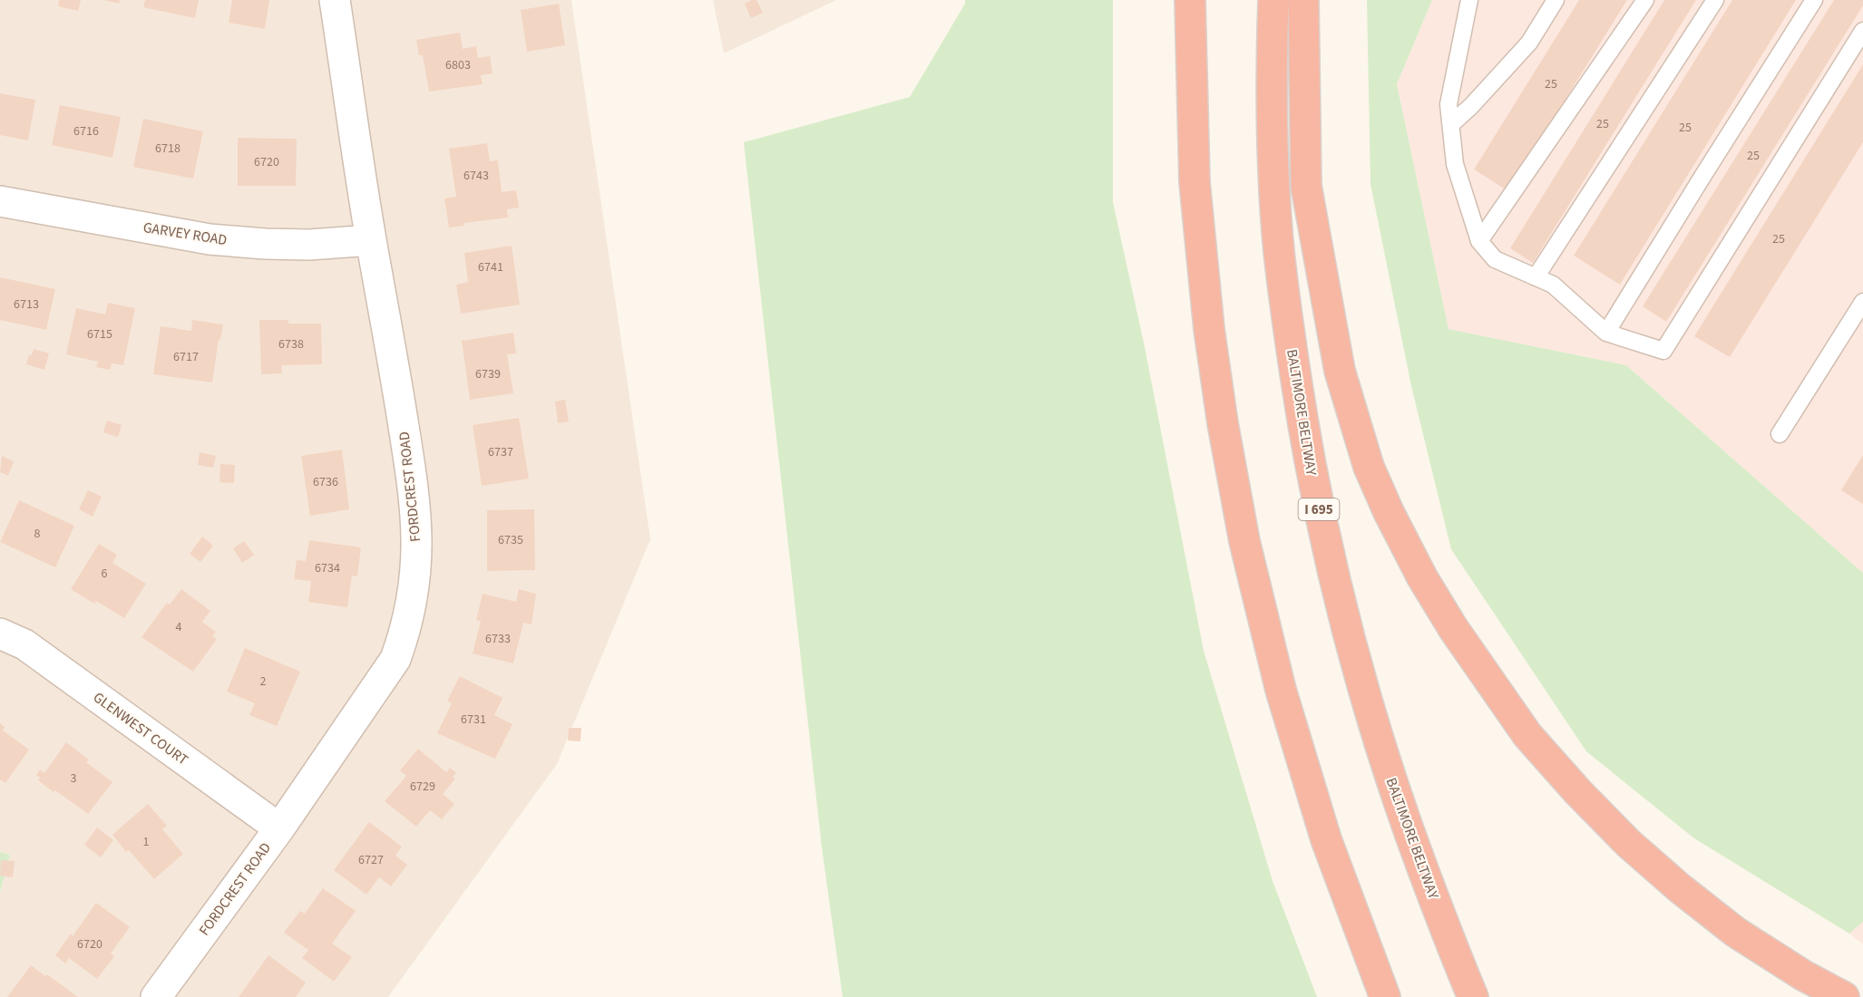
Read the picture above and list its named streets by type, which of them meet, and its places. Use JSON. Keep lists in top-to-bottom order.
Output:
{
  "streets": {
    "highway": ["BALTIMORE BELTWAY", "I 695"],
    "street": ["GARVEY ROAD", "FORDCREST ROAD", "GLENWEST COURT"]
  },
  "crossings": [
    ["GARVEY ROAD", "FORDCREST ROAD"],
    ["FORDCREST ROAD", "GLENWEST COURT"]
  ],
  "house_numbers": [
    "6803",
    "25",
    "25",
    "25",
    "6716",
    "6718",
    "25",
    "6720",
    "6743",
    "25",
    "6741",
    "6713",
    "6715",
    "6738",
    "6717",
    "6739",
    "6737",
    "6736",
    "8",
    "6735",
    "6734",
    "6",
    "4",
    "6733",
    "2",
    "6731",
    "3",
    "6729",
    "1",
    "6727",
    "6720"
  ]
}
